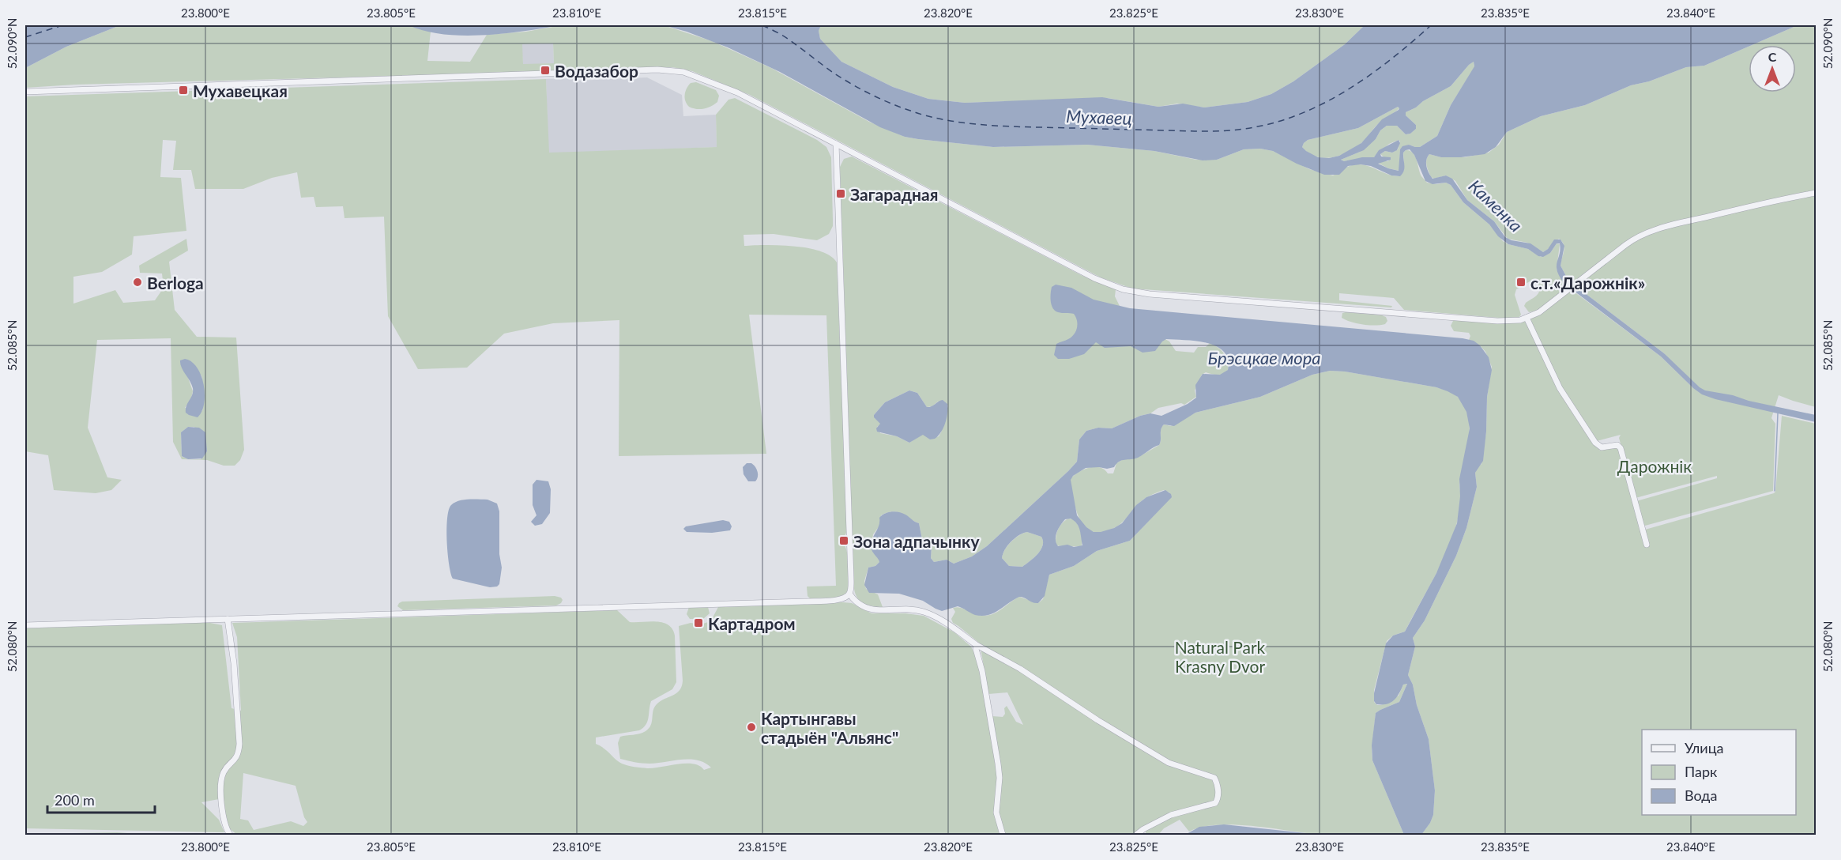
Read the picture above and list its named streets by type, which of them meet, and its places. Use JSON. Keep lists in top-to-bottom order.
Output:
{
  "water": ["Мухавец", "Каменка", "Брэсцкае мора"],
  "parks": ["Дарожнік", "Natural Park Krasny Dvor"],
  "places": {
    "transit": [
      "Водазабор",
      "Мухавецкая",
      "Загарадная",
      "с.т.«Дарожнік»",
      "Зона адпачынку",
      "Картадром"
    ],
    "other": ["Berloga", "Картынгавы стадыён \"Альянс\""]
  },
  "legend": ["Улица", "Парк", "Вода"],
  "scale_bar": "200 m",
  "north": "top",
  "coordinates": [
    "23.800°E",
    "23.805°E",
    "23.810°E",
    "23.815°E",
    "23.820°E",
    "23.825°E",
    "23.830°E",
    "23.835°E",
    "23.840°E",
    "52.090°N",
    "52.085°N",
    "52.080°N"
  ]
}
